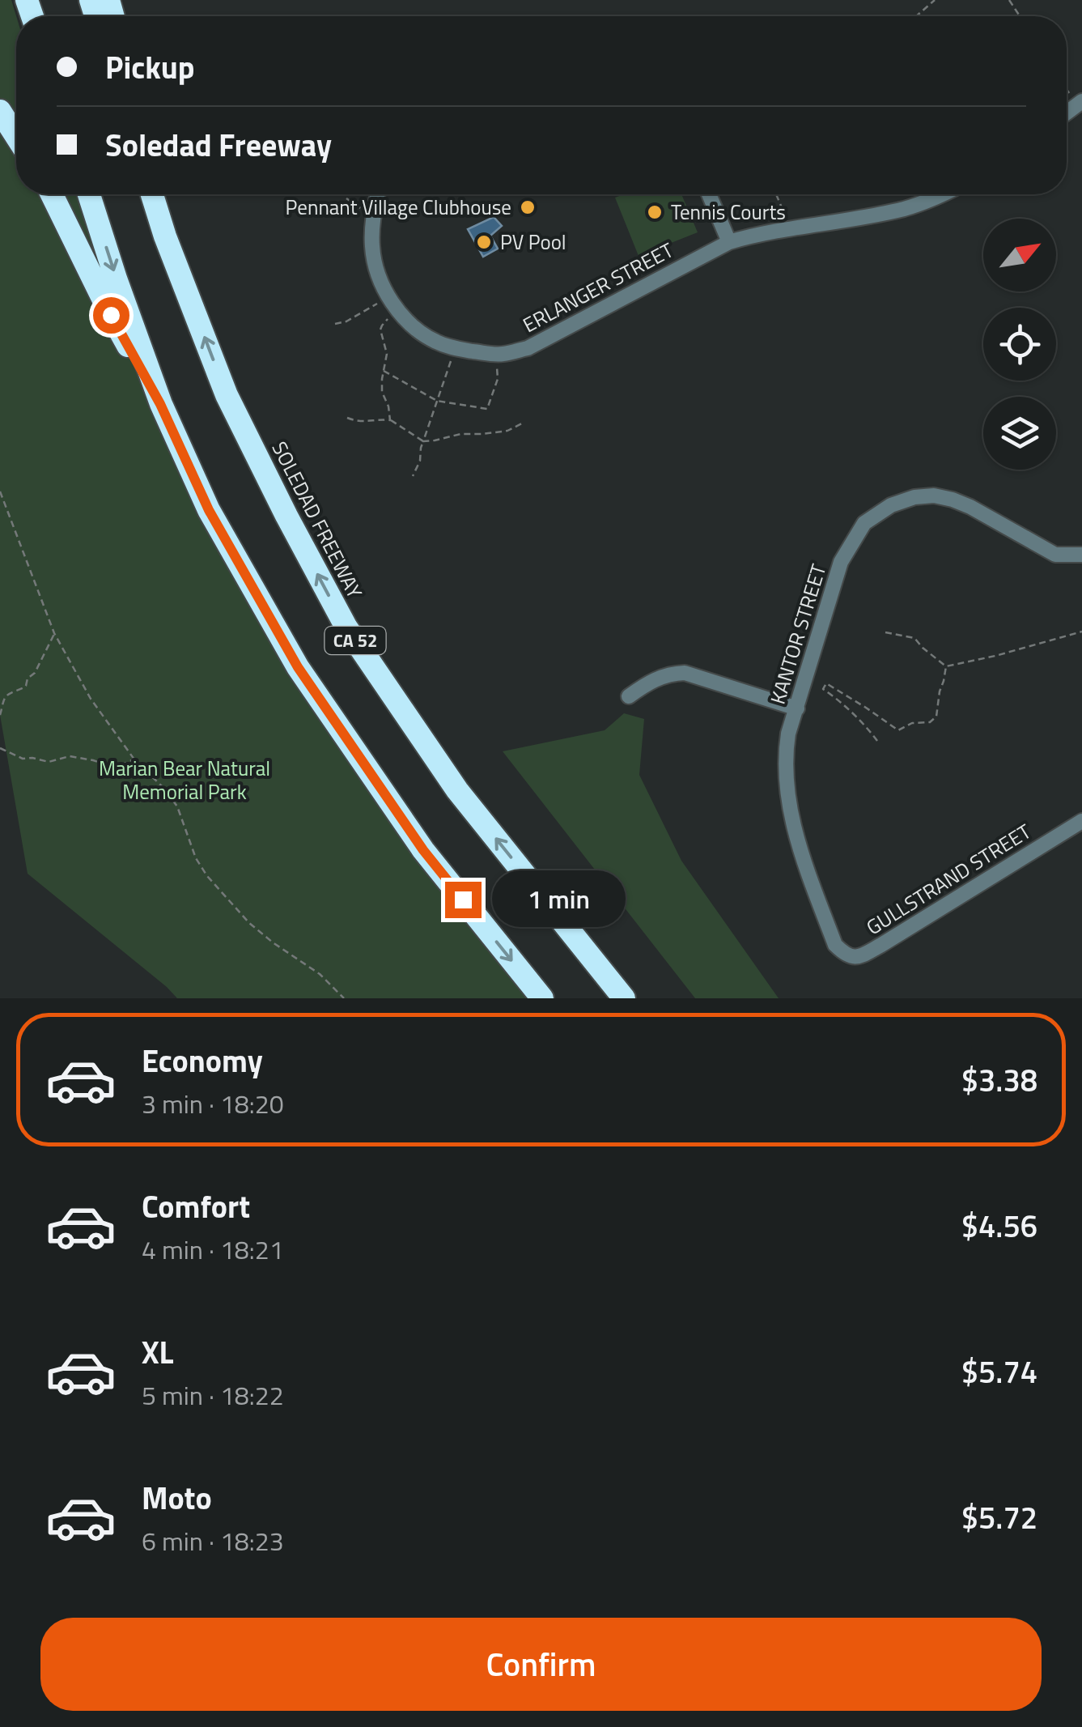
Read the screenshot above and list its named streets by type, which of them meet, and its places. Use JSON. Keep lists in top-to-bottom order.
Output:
{
  "streets": {
    "highway": ["SOLEDAD FREEWAY", "CA 52"],
    "street": ["ERLANGER STREET", "KANTOR STREET", "GULLSTRAND STREET"]
  },
  "crossings": [
    ["KANTOR STREET", "GULLSTRAND STREET"]
  ],
  "parks": ["Marian Bear Natural Memorial Park"],
  "places": ["Pennant Village Clubhouse", "Tennis Courts", "PV Pool"],
  "north": "top right",
  "page": {
    "banner": ["Pickup", "Soledad Freeway"],
    "bubble": "1 min",
    "list": [
      {
        "name": "Economy",
        "note": "3 min · 18:20",
        "value": "$3.38"
      },
      {
        "name": "Comfort",
        "note": "4 min · 18:21",
        "value": "$4.56"
      },
      {
        "name": "XL",
        "note": "5 min · 18:22",
        "value": "$5.74"
      },
      {
        "name": "Moto",
        "note": "6 min · 18:23",
        "value": "$5.72"
      }
    ],
    "buttons": "Confirm"
  }
}
